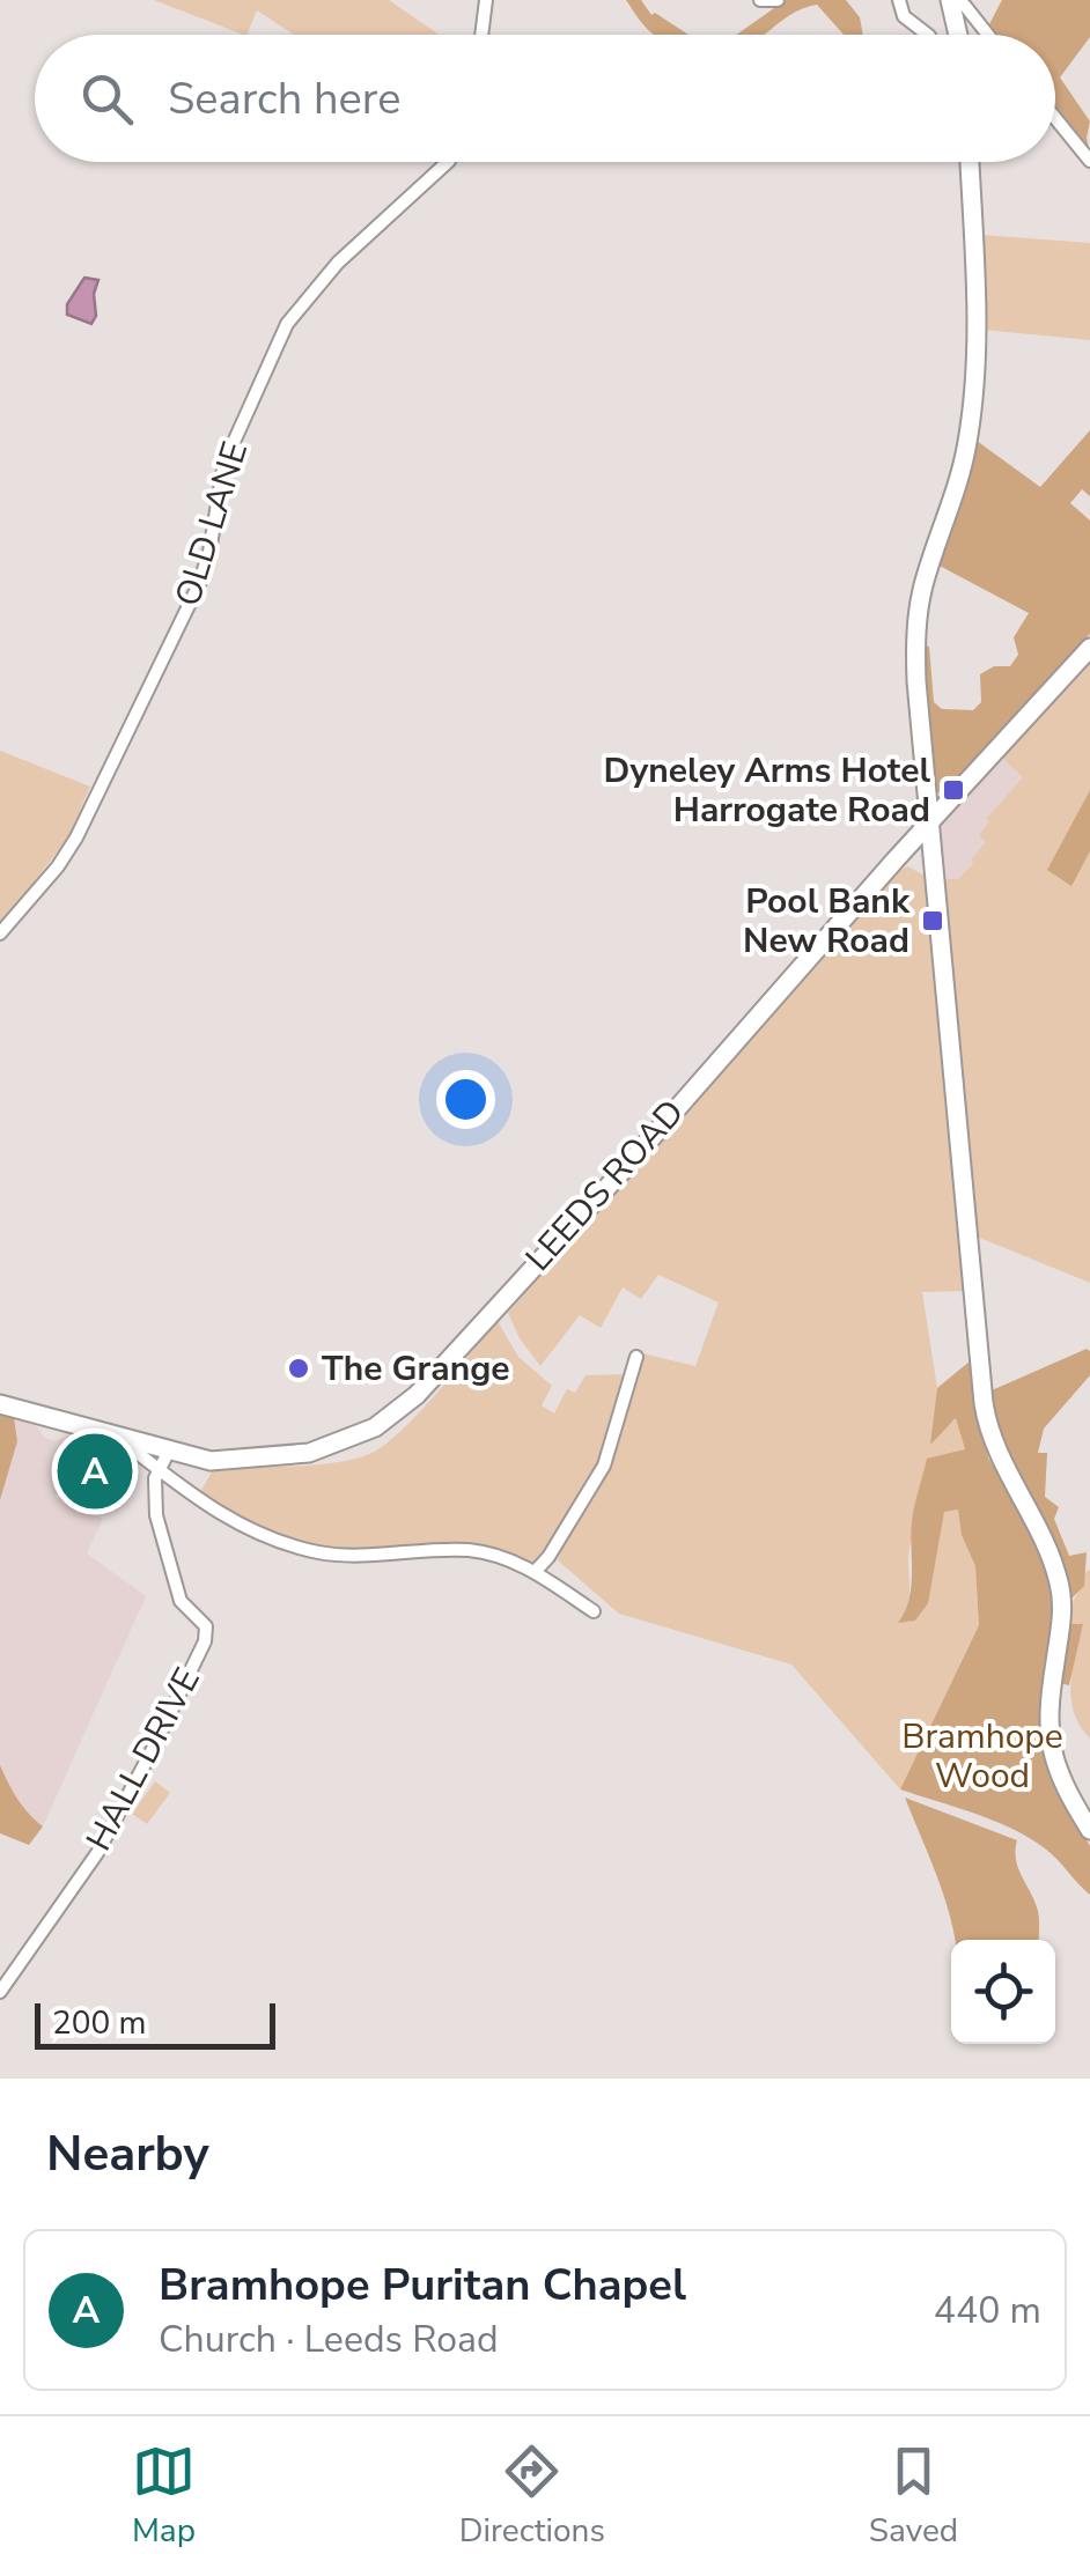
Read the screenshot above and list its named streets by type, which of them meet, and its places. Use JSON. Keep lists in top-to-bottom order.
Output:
{
  "streets": {
    "highway": ["LEEDS ROAD"],
    "street": ["OLD LANE", "HALL DRIVE"]
  },
  "parks": ["Bramhope Wood"],
  "places": {
    "transit": ["Dyneley Arms Hotel Harrogate Road", "Pool Bank New Road"],
    "other": ["The Grange"]
  },
  "scale_bar": "200 m",
  "page": {
    "search": "Search here",
    "pins": "A",
    "scale": "200 m",
    "heading": "Nearby",
    "list": [
      {
        "mark": "A",
        "name": "Bramhope Puritan Chapel",
        "note": "Church · Leeds Road",
        "value": "440 m"
      }
    ],
    "nav": ["Map", "Directions", "Saved"]
  }
}
